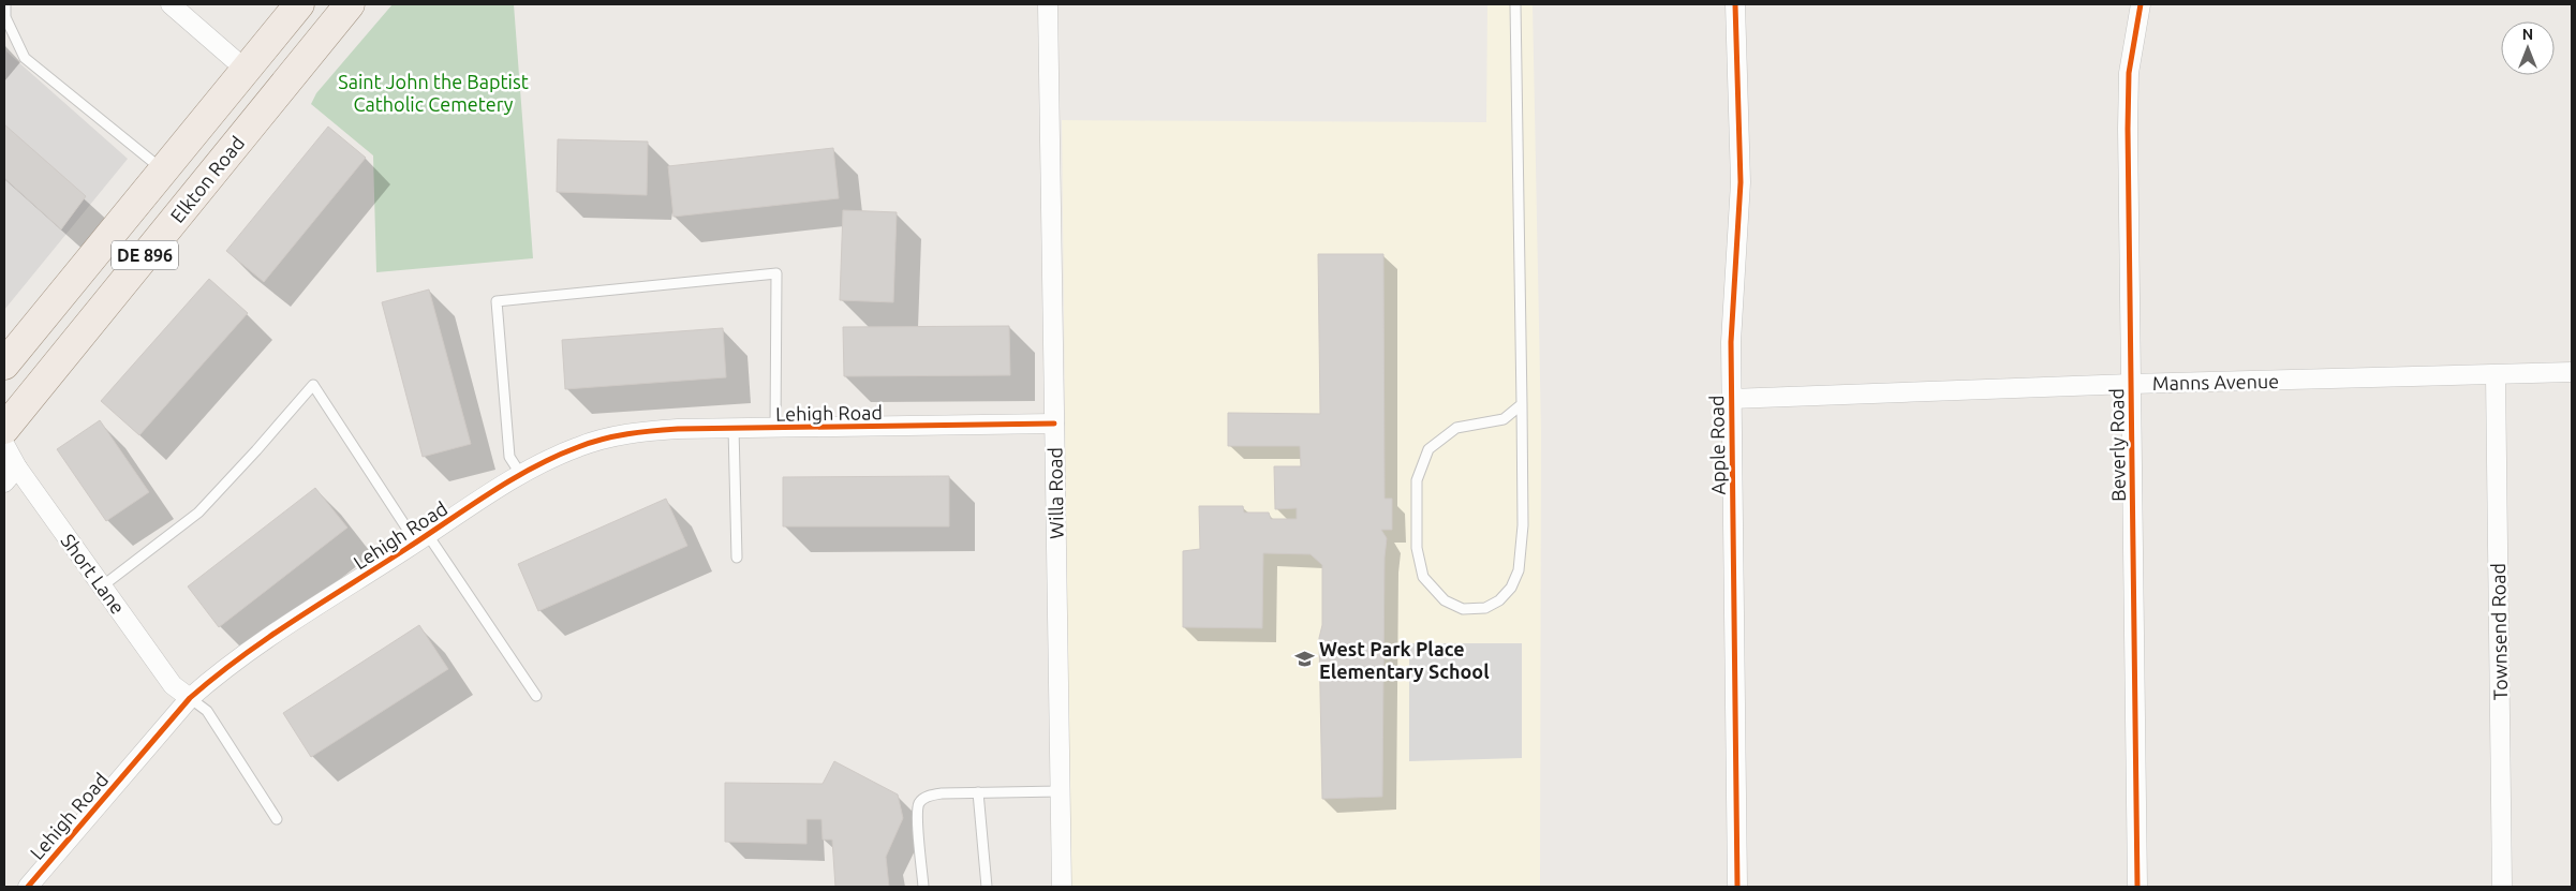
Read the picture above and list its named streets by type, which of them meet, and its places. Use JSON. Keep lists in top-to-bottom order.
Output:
{
  "streets": {
    "main road": ["Elkton Road", "DE 896"],
    "street": [
      "Manns Avenue",
      "Lehigh Road",
      "Apple Road",
      "Beverly Road",
      "Willa Road",
      "Short Lane",
      "Townsend Road"
    ]
  },
  "crossings": [
    ["Manns Avenue", "Apple Road"],
    ["Manns Avenue", "Beverly Road"],
    ["Manns Avenue", "Townsend Road"],
    ["Lehigh Road", "Willa Road"],
    ["Lehigh Road", "Short Lane"]
  ],
  "parks": ["Saint John the Baptist Catholic Cemetery"],
  "places": {
    "school or university": ["West Park Place Elementary School"]
  },
  "north": "top"
}
